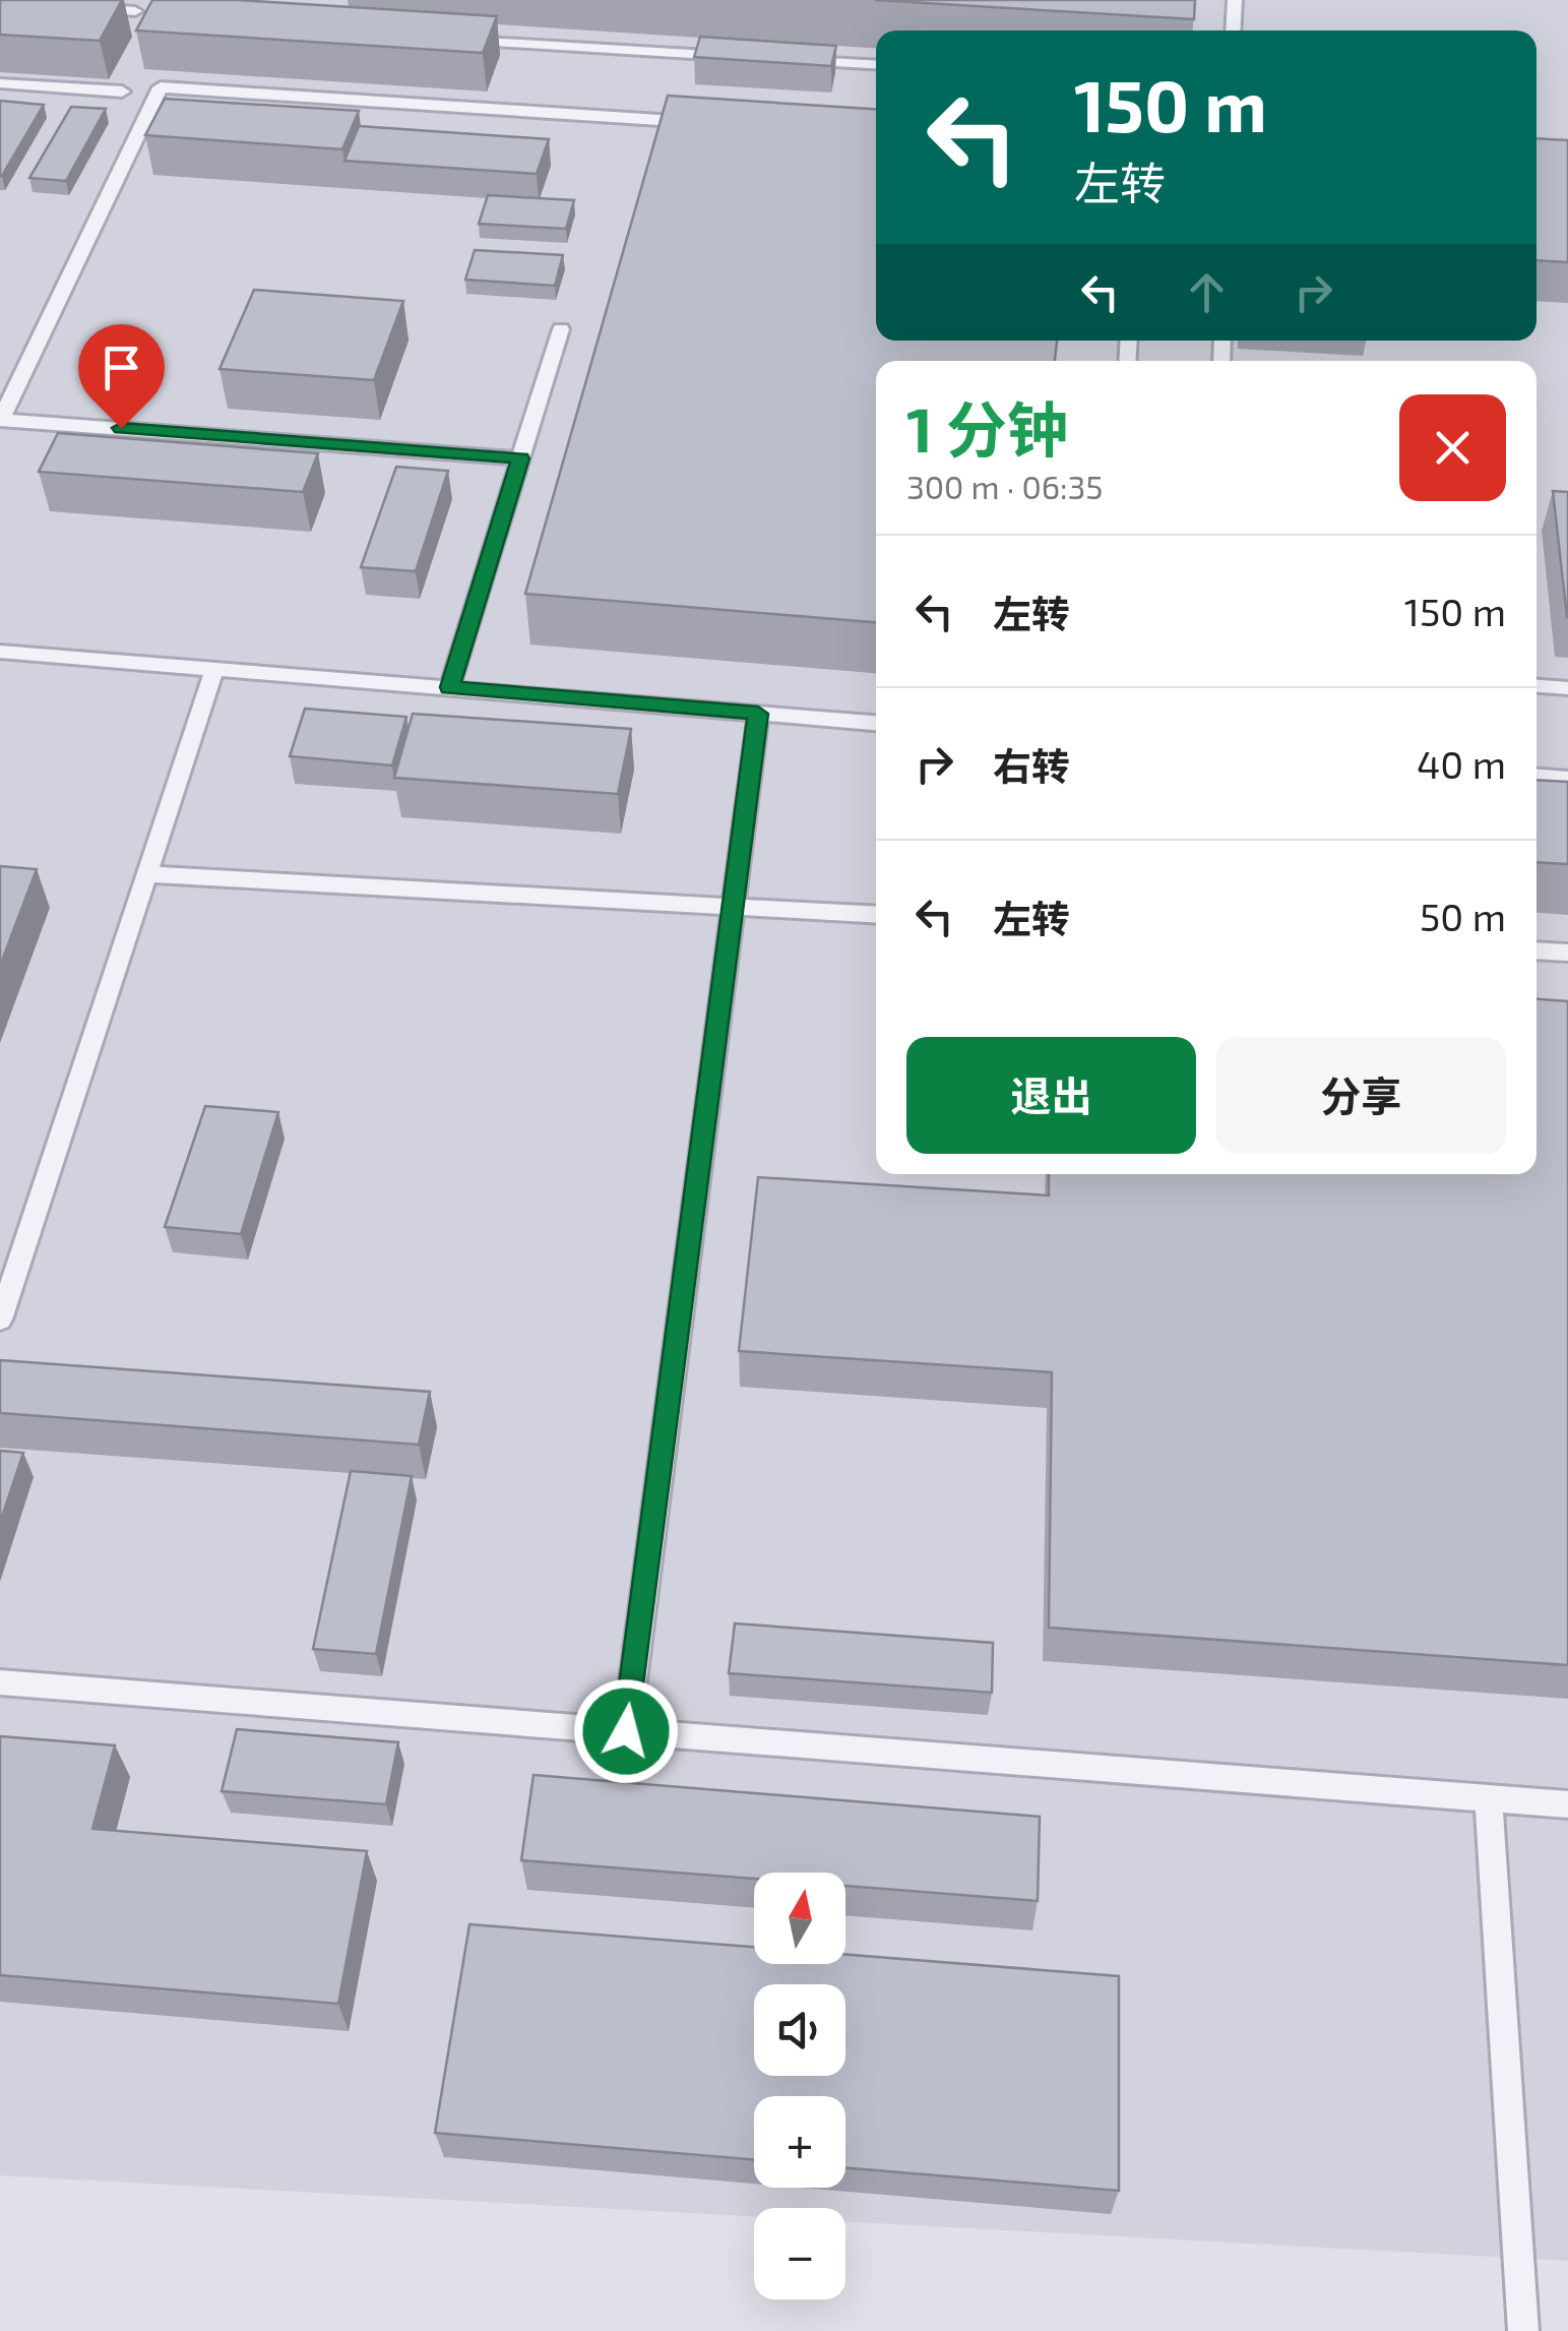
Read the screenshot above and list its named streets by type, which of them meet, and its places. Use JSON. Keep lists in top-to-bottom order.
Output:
{
  "north": "top",
  "page": {
    "turn": ["150 m", "左转"],
    "heading": ["1 分钟", "300 m · 06:35"],
    "list": [
      {
        "name": "左转",
        "value": "150 m"
      },
      {
        "name": "右转",
        "value": "40 m"
      },
      {
        "name": "左转",
        "value": "50 m"
      }
    ],
    "buttons": ["退出", "分享"],
    "map_buttons": ["+", "−"]
  }
}
